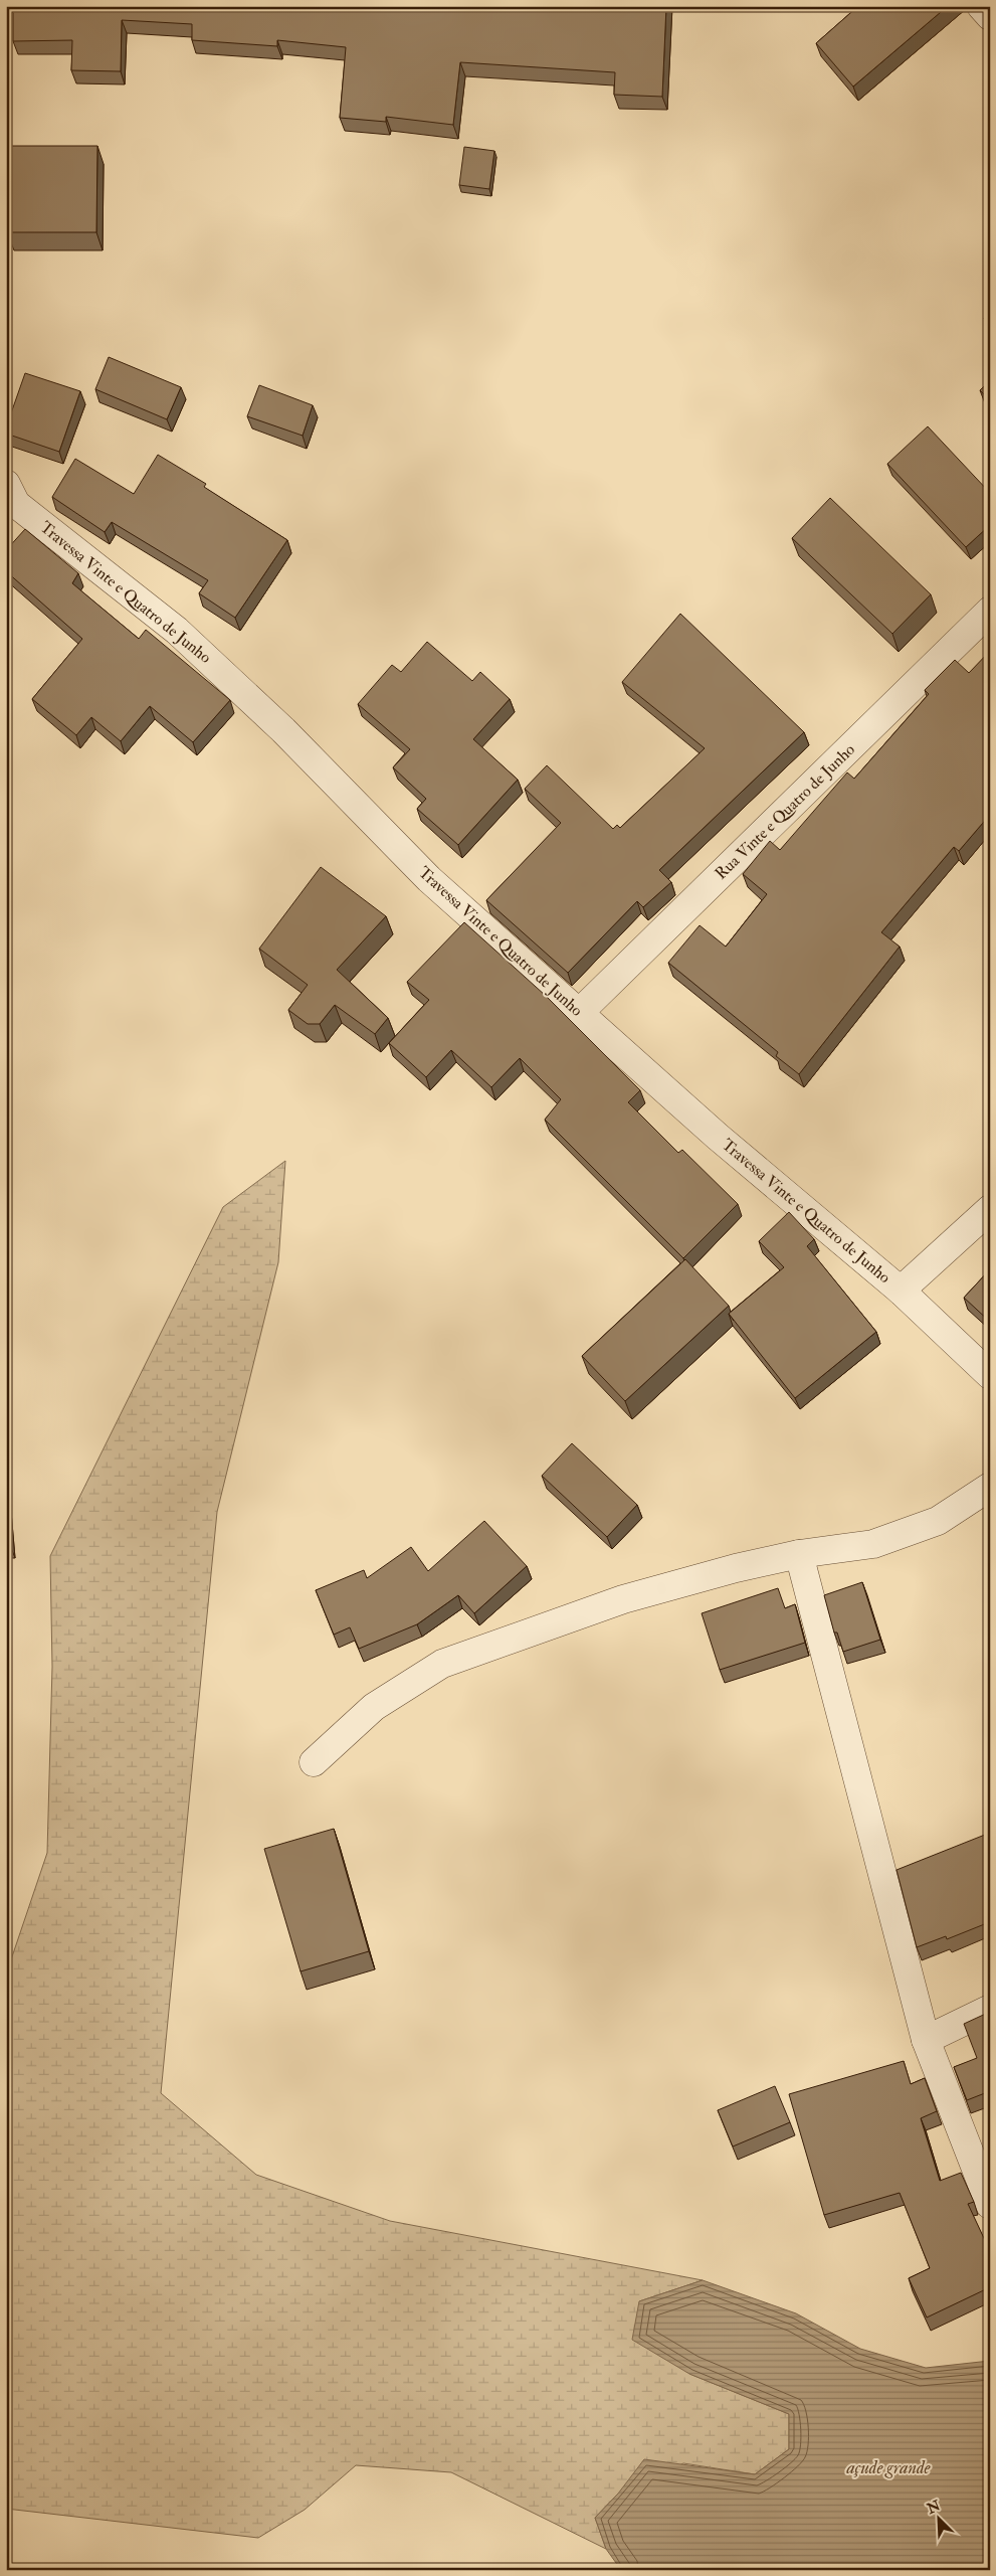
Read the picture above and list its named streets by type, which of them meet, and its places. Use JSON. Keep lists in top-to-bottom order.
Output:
{
  "streets": {
    "street": ["Travessa Vinte e Quatro de Junho", "Rua Vinte e Quatro de Junho"]
  },
  "crossings": [
    ["Travessa Vinte e Quatro de Junho", "Rua Vinte e Quatro de Junho"]
  ],
  "water": ["açude grande"],
  "north": "top left"
}
